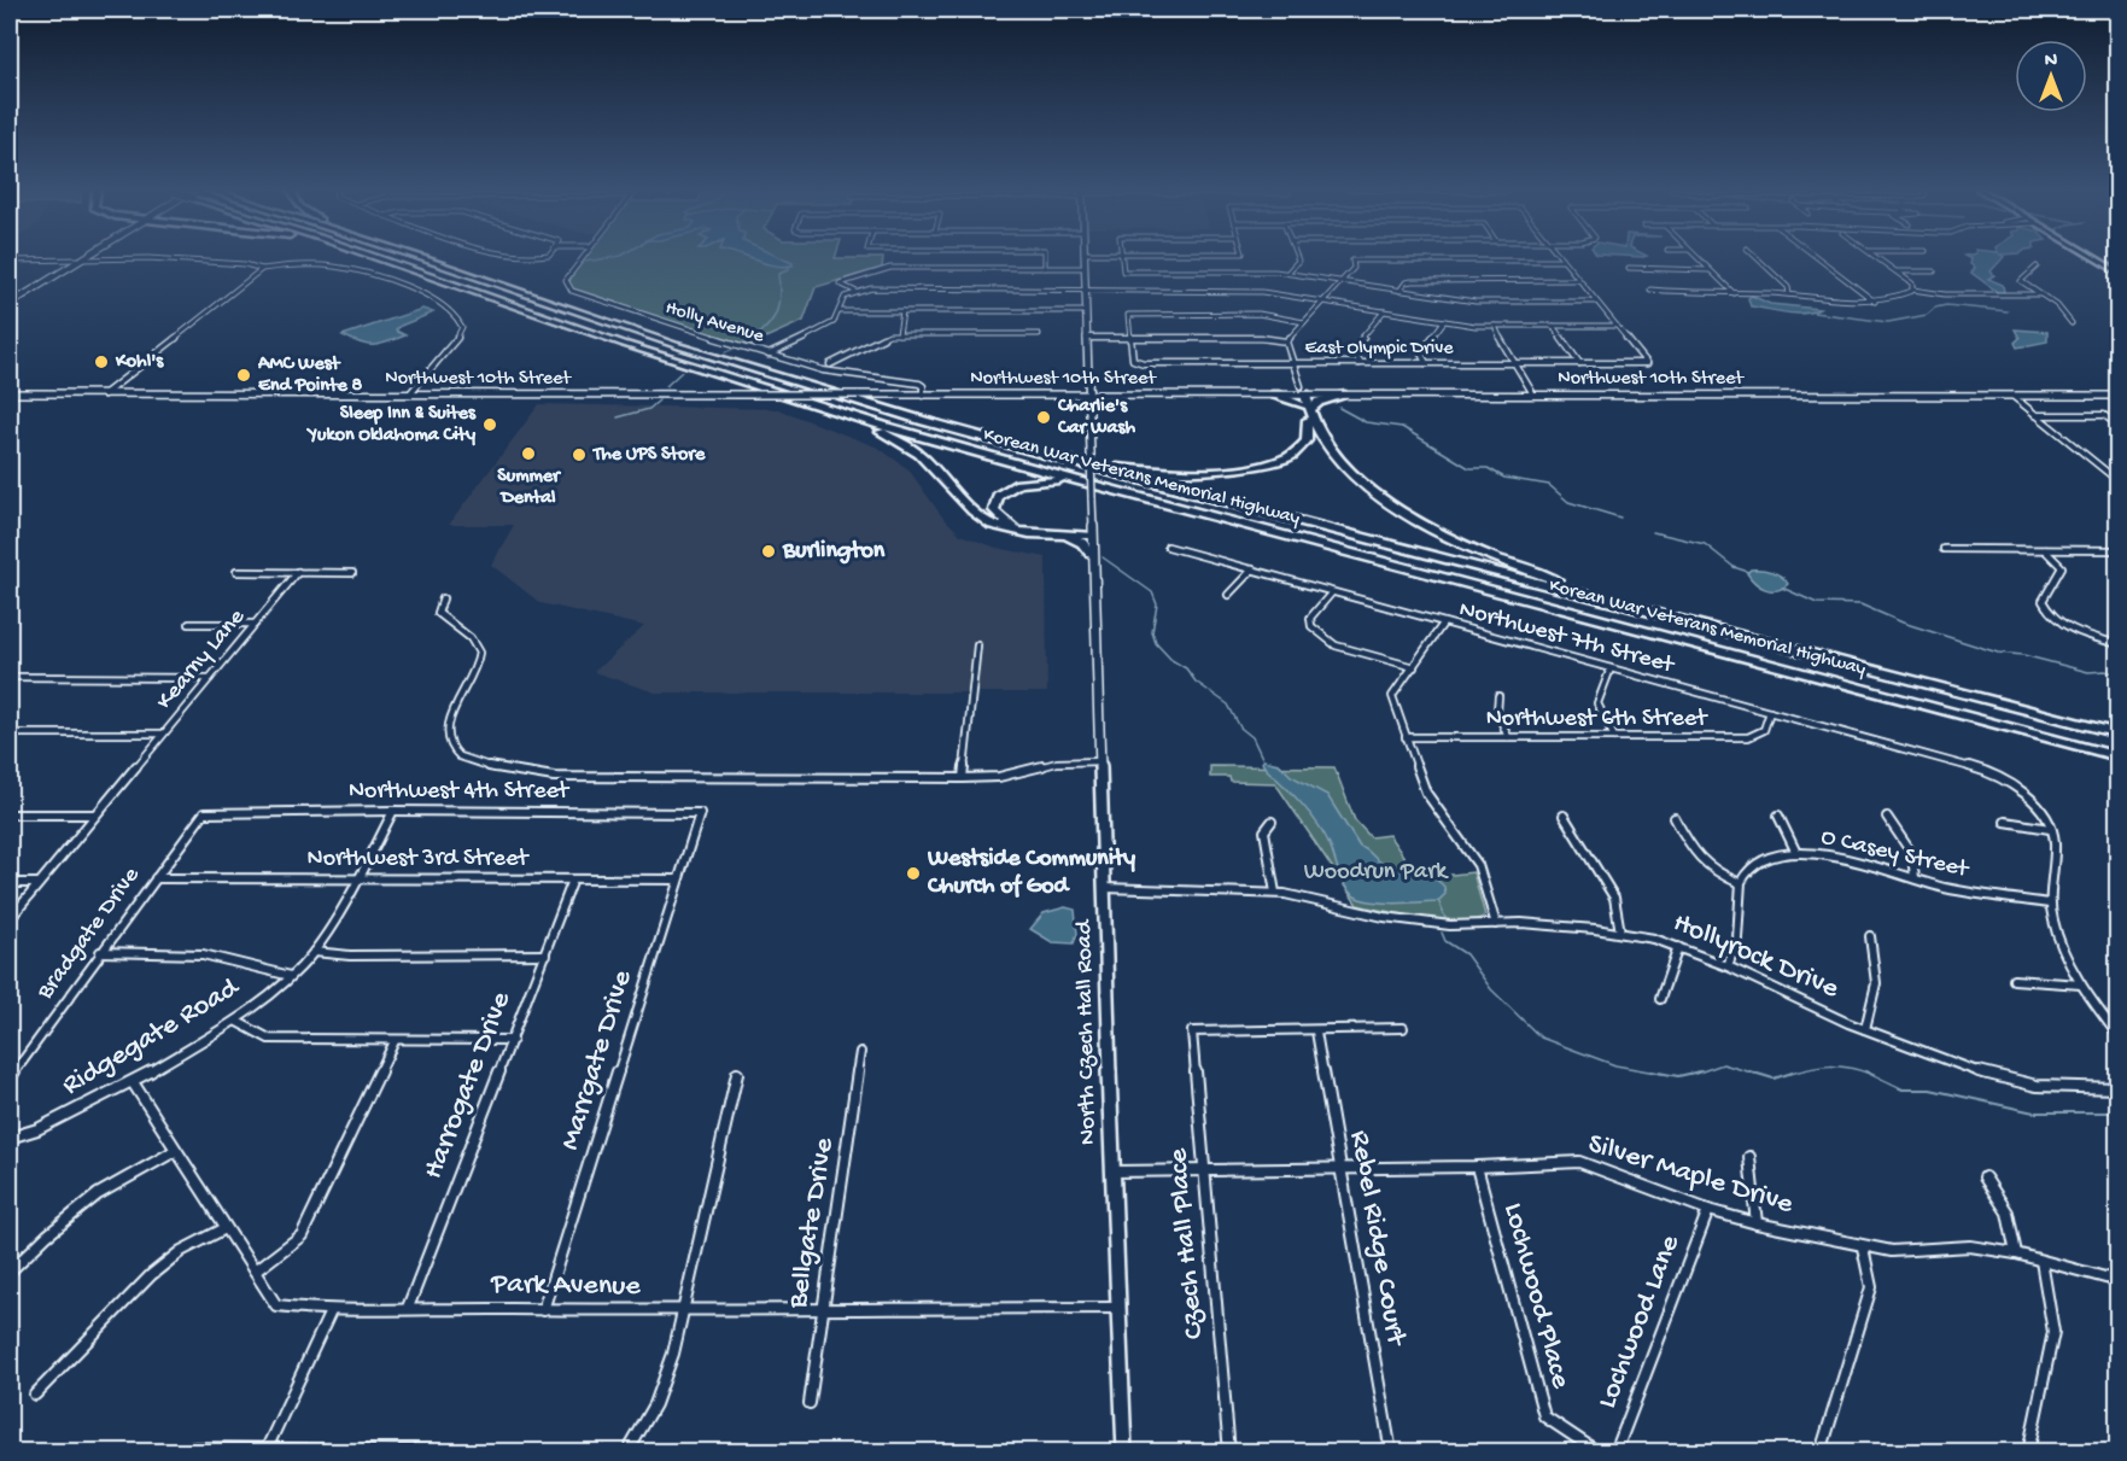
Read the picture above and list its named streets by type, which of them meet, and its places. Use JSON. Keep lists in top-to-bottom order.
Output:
{
  "streets": {
    "highway": ["Korean War Veterans Memorial Highway"],
    "main road": ["Northwest 10th Street", "North Czech Hall Road"],
    "street": [
      "Holly Avenue",
      "East Olympic Drive",
      "Northwest 7th Street",
      "Kearny Lane",
      "Northwest 6th Street",
      "Northwest 4th Street",
      "O Casey Street",
      "Northwest 3rd Street",
      "Bradgate Drive",
      "Hollyrock Drive",
      "Ridgegate Road",
      "Marrgate Drive",
      "Harrogate Drive",
      "Silver Maple Drive",
      "Bellgate Drive",
      "Rebel Ridge Court",
      "Czech Hall Place",
      "Park Avenue",
      "Lochwood Place",
      "Lochwood Lane"
    ]
  },
  "crossings": [
    ["Holly Avenue", "Northwest 10th Street"],
    ["Northwest 10th Street", "North Czech Hall Road"],
    ["Northwest 7th Street", "Northwest 6th Street"],
    ["Northwest 4th Street", "Bradgate Drive"],
    ["Northwest 4th Street", "Ridgegate Road"],
    ["Northwest 4th Street", "Marrgate Drive"],
    ["Northwest 3rd Street", "Bradgate Drive"],
    ["Northwest 3rd Street", "Ridgegate Road"],
    ["Northwest 3rd Street", "Marrgate Drive"],
    ["Northwest 3rd Street", "Harrogate Drive"],
    ["Hollyrock Drive", "North Czech Hall Road"],
    ["North Czech Hall Road", "Silver Maple Drive"],
    ["North Czech Hall Road", "Park Avenue"],
    ["Ridgegate Road", "Park Avenue"],
    ["Marrgate Drive", "Park Avenue"],
    ["Harrogate Drive", "Park Avenue"],
    ["Silver Maple Drive", "Rebel Ridge Court"],
    ["Silver Maple Drive", "Czech Hall Place"],
    ["Silver Maple Drive", "Lochwood Place"],
    ["Silver Maple Drive", "Lochwood Lane"],
    ["Bellgate Drive", "Park Avenue"]
  ],
  "parks": ["Woodrun Park"],
  "places": [
    "Kohl's",
    "AMC West End Pointe 8",
    "Charlie's Car Wash",
    "Sleep Inn & Suites Yukon Oklahoma City",
    "Summer Dental",
    "The UPS Store",
    "Burlington",
    "Westside Community Church of God"
  ],
  "north": "top"
}
